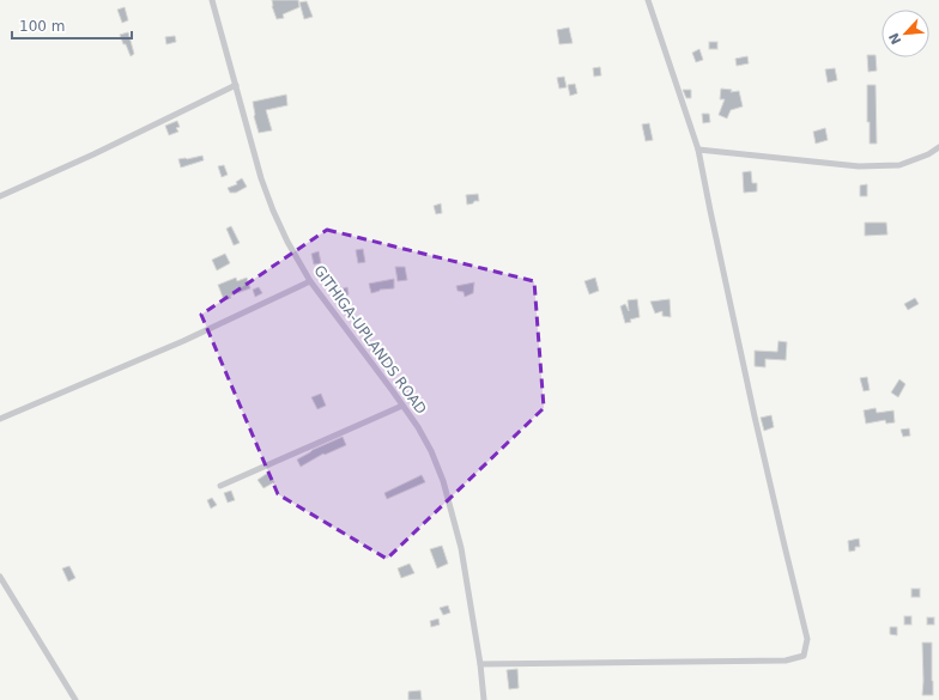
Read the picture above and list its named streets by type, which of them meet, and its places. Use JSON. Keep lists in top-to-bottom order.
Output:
{
  "streets": {
    "street": ["GITHIGA-UPLANDS ROAD"]
  },
  "scale_bar": "100 m",
  "north": "bottom left"
}
